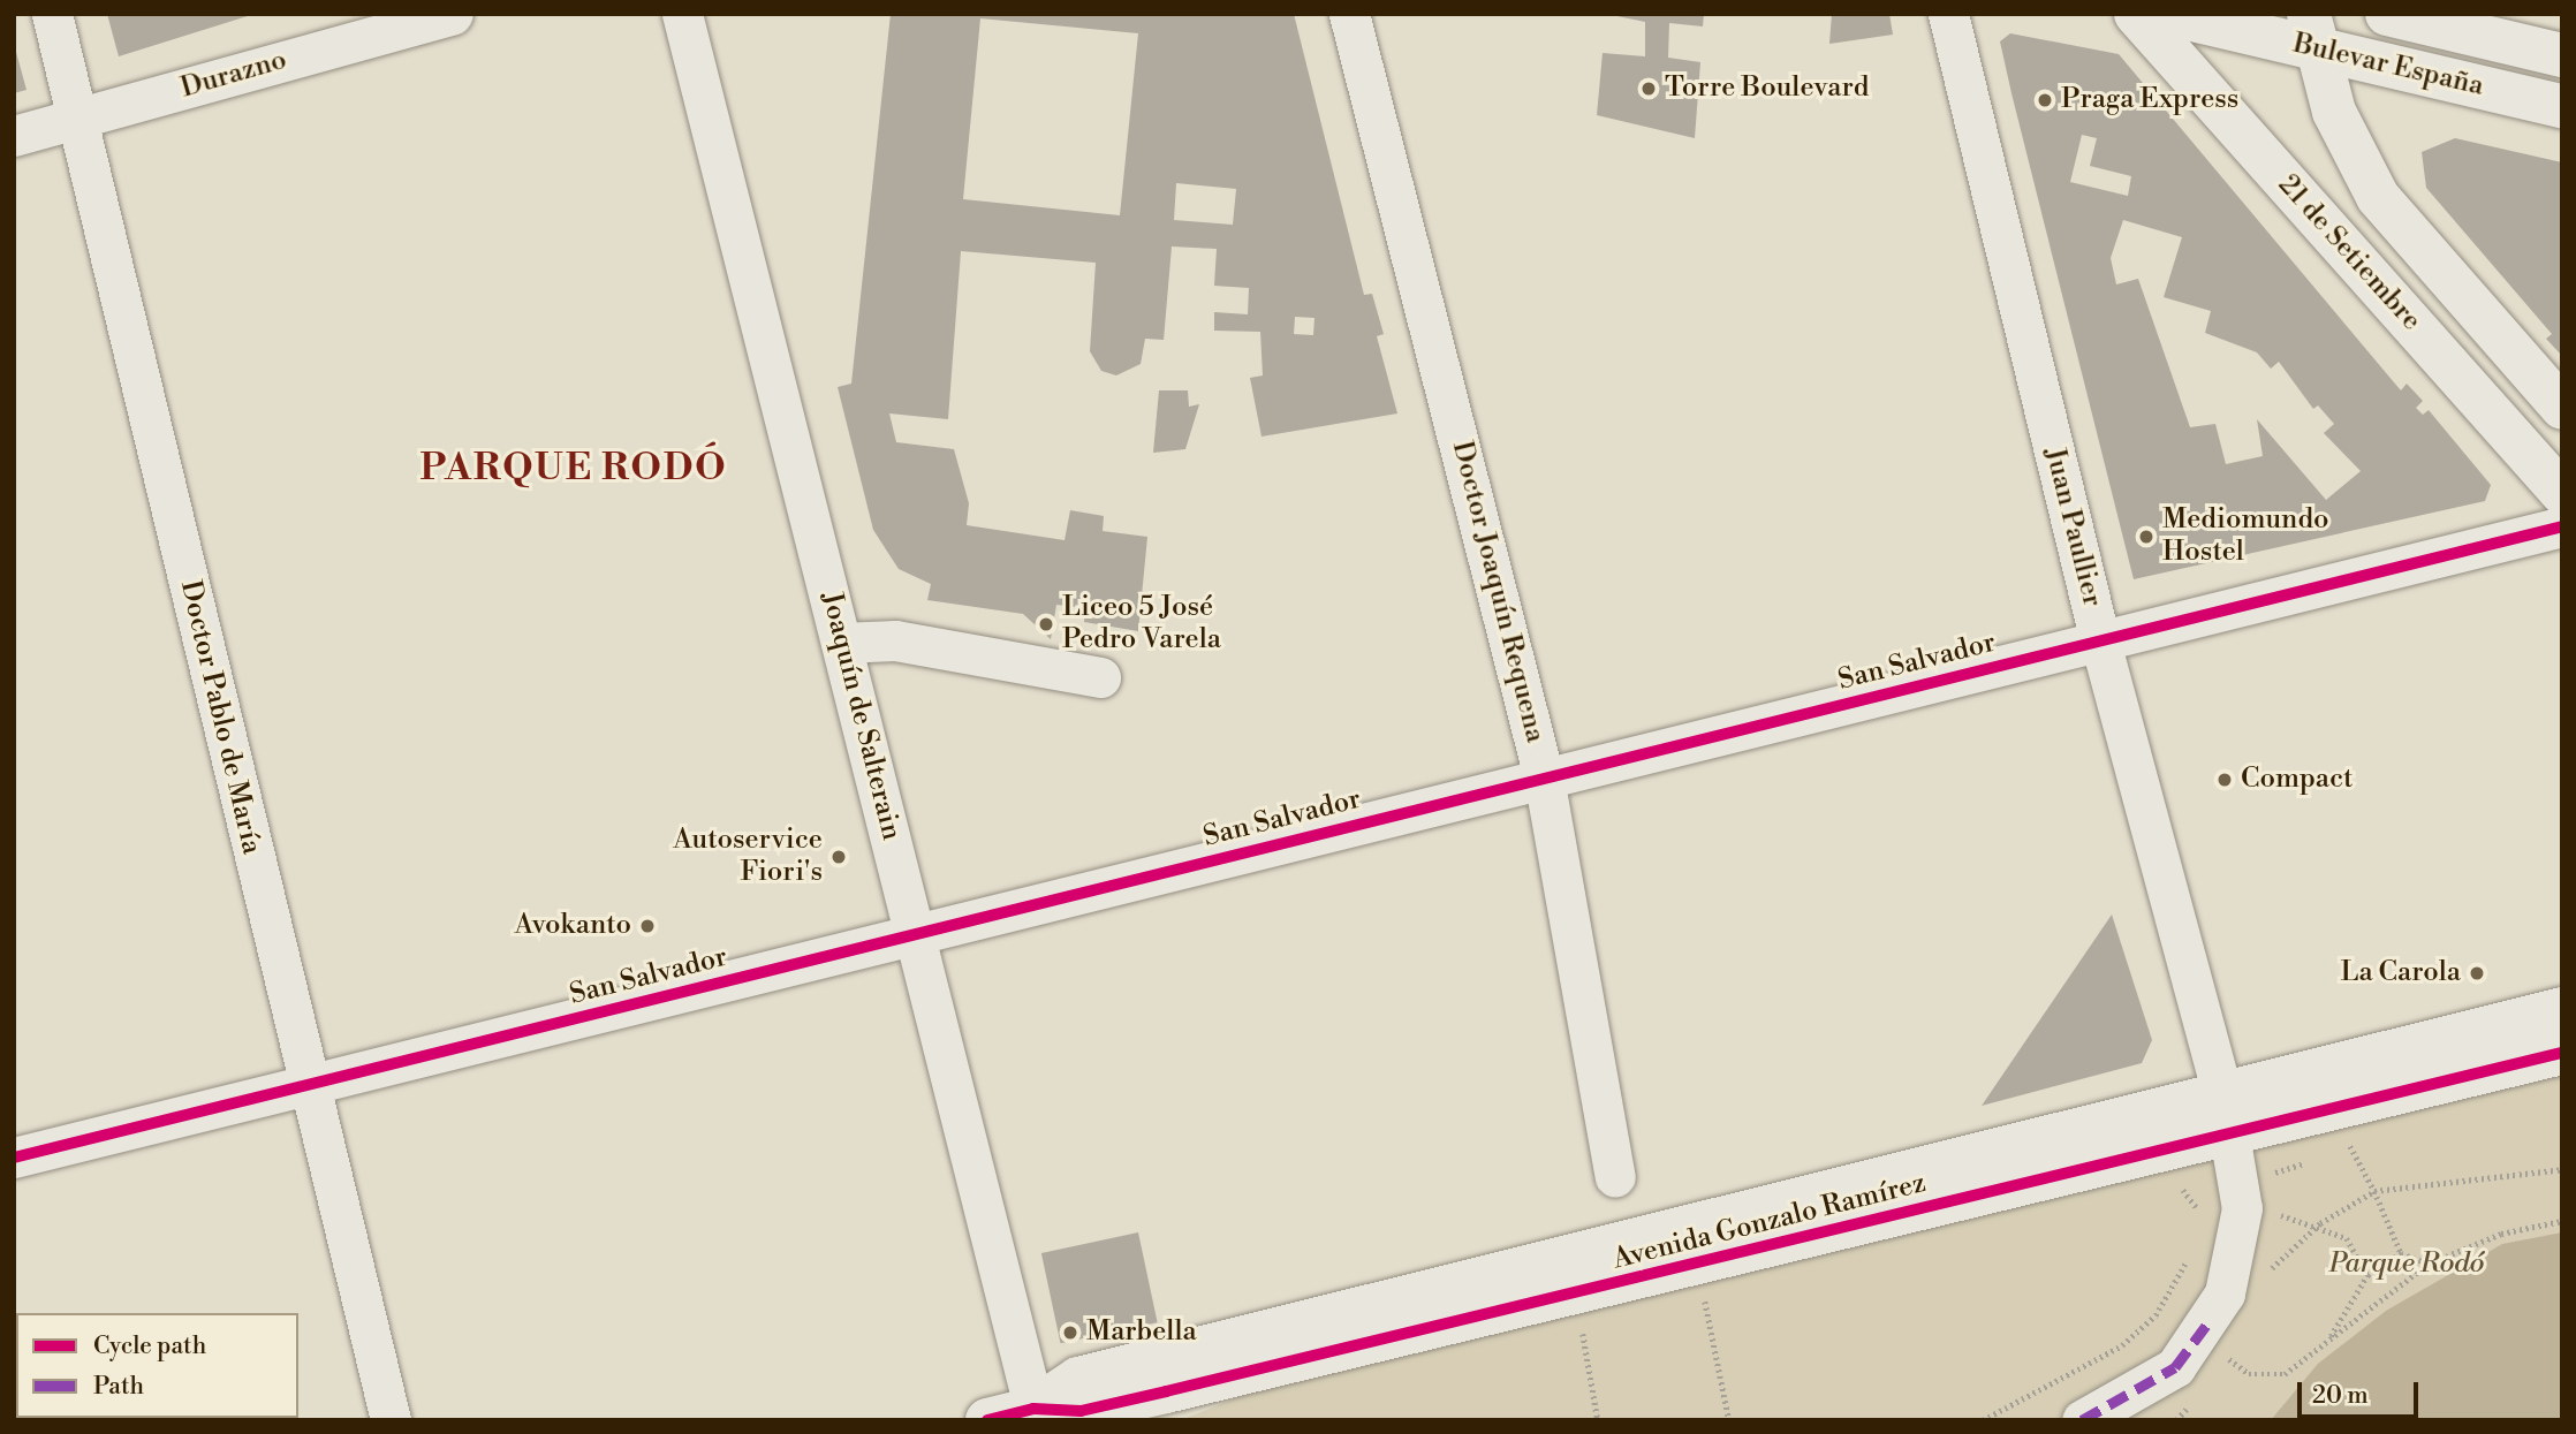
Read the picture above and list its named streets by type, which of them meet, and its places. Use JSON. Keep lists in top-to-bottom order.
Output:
{
  "streets": {
    "street": [
      "Bulevar España",
      "Durazno",
      "21 de Setiembre",
      "Juan Paullier",
      "Doctor Joaquín Requena",
      "San Salvador",
      "Joaquín de Salterain",
      "Doctor Pablo de María",
      "Avenida Gonzalo Ramírez"
    ]
  },
  "crossings": [
    ["Bulevar España", "21 de Setiembre"],
    ["Durazno", "Doctor Pablo de María"],
    ["Juan Paullier", "San Salvador"],
    ["Juan Paullier", "Avenida Gonzalo Ramírez"],
    ["Doctor Joaquín Requena", "San Salvador"],
    ["San Salvador", "Joaquín de Salterain"],
    ["San Salvador", "Doctor Pablo de María"],
    ["Joaquín de Salterain", "Avenida Gonzalo Ramírez"]
  ],
  "districts": ["PARQUE RODÓ"],
  "parks": ["Parque Rodó"],
  "places": [
    "Torre Boulevard",
    "Praga Express",
    "Mediomundo Hostel",
    "Liceo 5 José Pedro Varela",
    "Compact",
    "Autoservice Fiori's",
    "Avokanto",
    "La Carola",
    "Marbella"
  ],
  "legend": ["Cycle path", "Path"],
  "scale_bar": "20 m"
}
